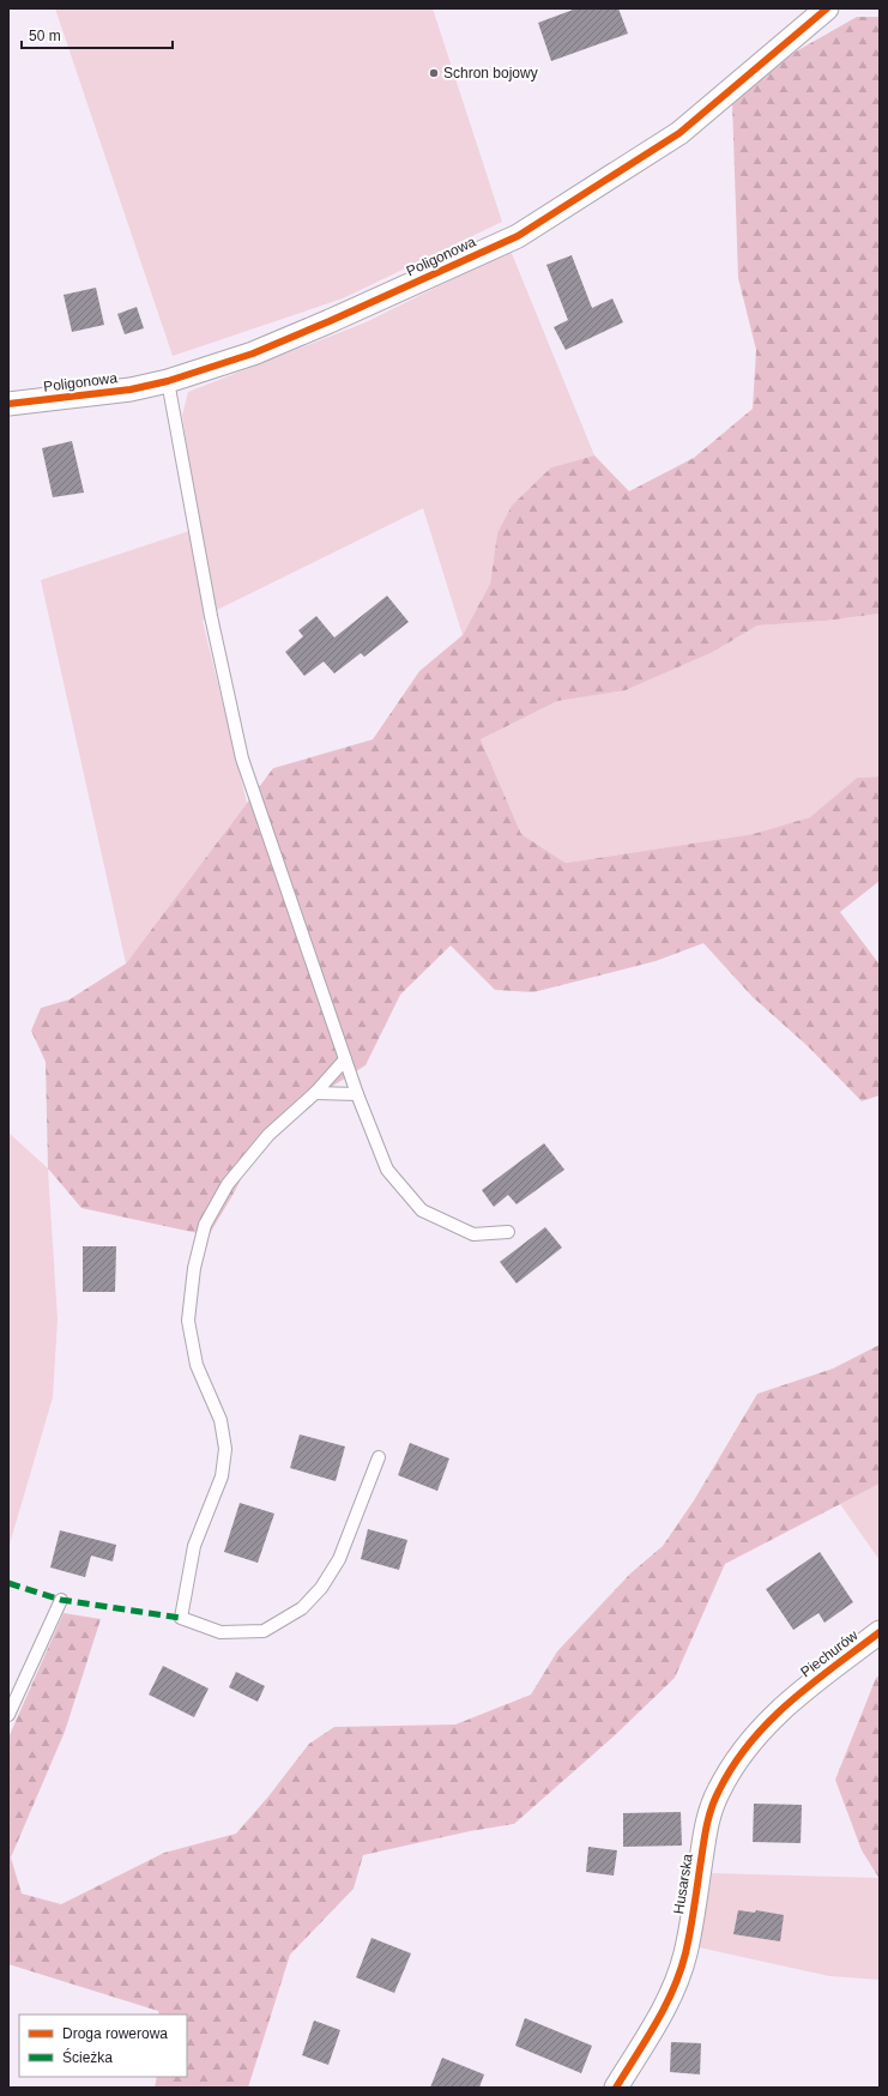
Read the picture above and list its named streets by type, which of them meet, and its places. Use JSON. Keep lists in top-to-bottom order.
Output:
{
  "streets": {
    "street": ["Poligonowa", "Piechurów", "Husarska"]
  },
  "crossings": [
    ["Piechurów", "Husarska"]
  ],
  "places": ["Schron bojowy"],
  "legend": ["Droga rowerowa", "Ścieżka"],
  "scale_bar": "50 m"
}
